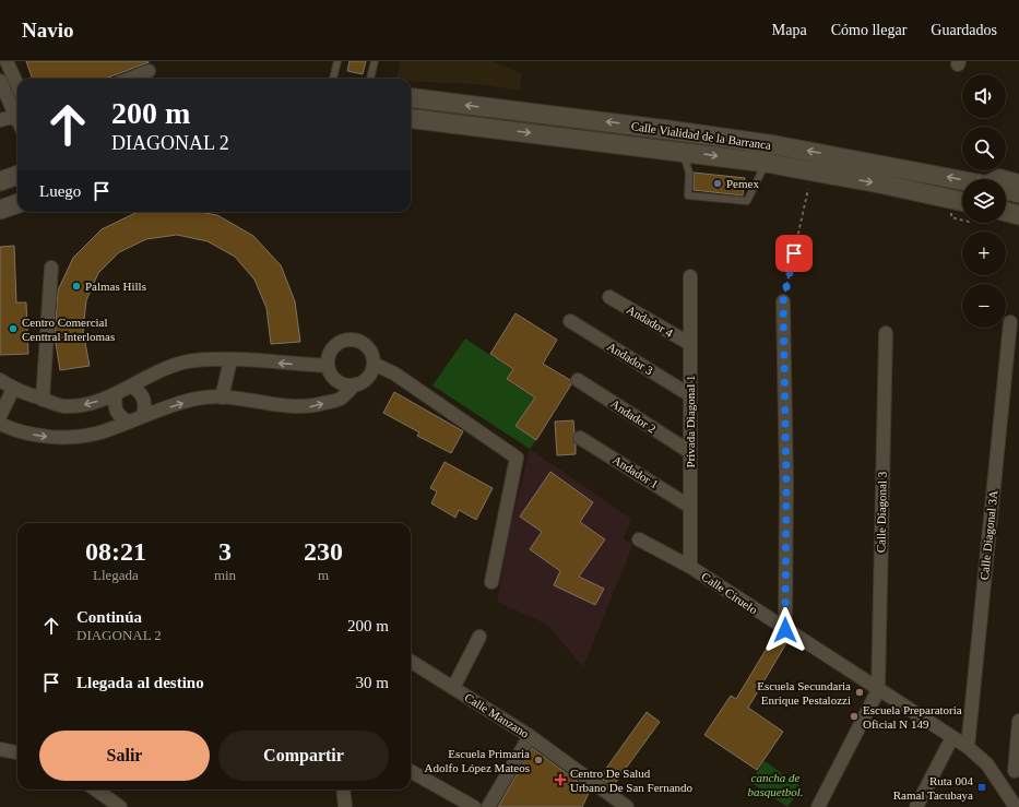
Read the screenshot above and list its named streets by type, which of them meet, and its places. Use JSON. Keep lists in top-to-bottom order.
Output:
{
  "streets": {
    "main road": ["Calle Vialidad de la Barranca"],
    "street": [
      "Andador 4",
      "Andador 3",
      "Andador 2",
      "Privada Diagonal 1",
      "Andador 1",
      "Calle Diagonal 3",
      "Calle Diagonal 3A",
      "Calle Ciruelo",
      "Calle Manzano"
    ]
  },
  "crossings": [
    ["Andador 4", "Privada Diagonal 1"],
    ["Andador 3", "Privada Diagonal 1"],
    ["Andador 2", "Privada Diagonal 1"],
    ["Privada Diagonal 1", "Andador 1"],
    ["Privada Diagonal 1", "Calle Ciruelo"],
    ["Calle Diagonal 3", "Calle Ciruelo"],
    ["Calle Diagonal 3A", "Calle Ciruelo"]
  ],
  "parks": ["cancha de basquetbol."],
  "places": {
    "other": [
      "Pemex",
      "Palmas Hills",
      "Centro Comercial Centtral Interlomas",
      "Escuela Secundaria Enrique Pestalozzi",
      "Escuela Preparatoria Oficial N 149",
      "Escuela Primaria Adolfo López Mateos"
    ],
    "health": ["Centro De Salud Urbano De San Fernando"],
    "transit": ["Ruta 004 Ramal Tacubaya"]
  },
  "page": {
    "header": "Navio",
    "nav": ["Mapa", "Cómo llegar", "Guardados"],
    "map_buttons": ["+", "−"],
    "turn": ["200 m", "DIAGONAL 2"],
    "then": "Luego",
    "eta": [
      "08:21",
      "Llegada",
      "3",
      "min",
      "230",
      "m"
    ],
    "list": [
      {
        "name": "Continúa",
        "note": "DIAGONAL 2",
        "value": "200 m"
      },
      {
        "name": "Llegada al destino",
        "value": "30 m"
      }
    ],
    "buttons": ["Salir", "Compartir"]
  }
}
